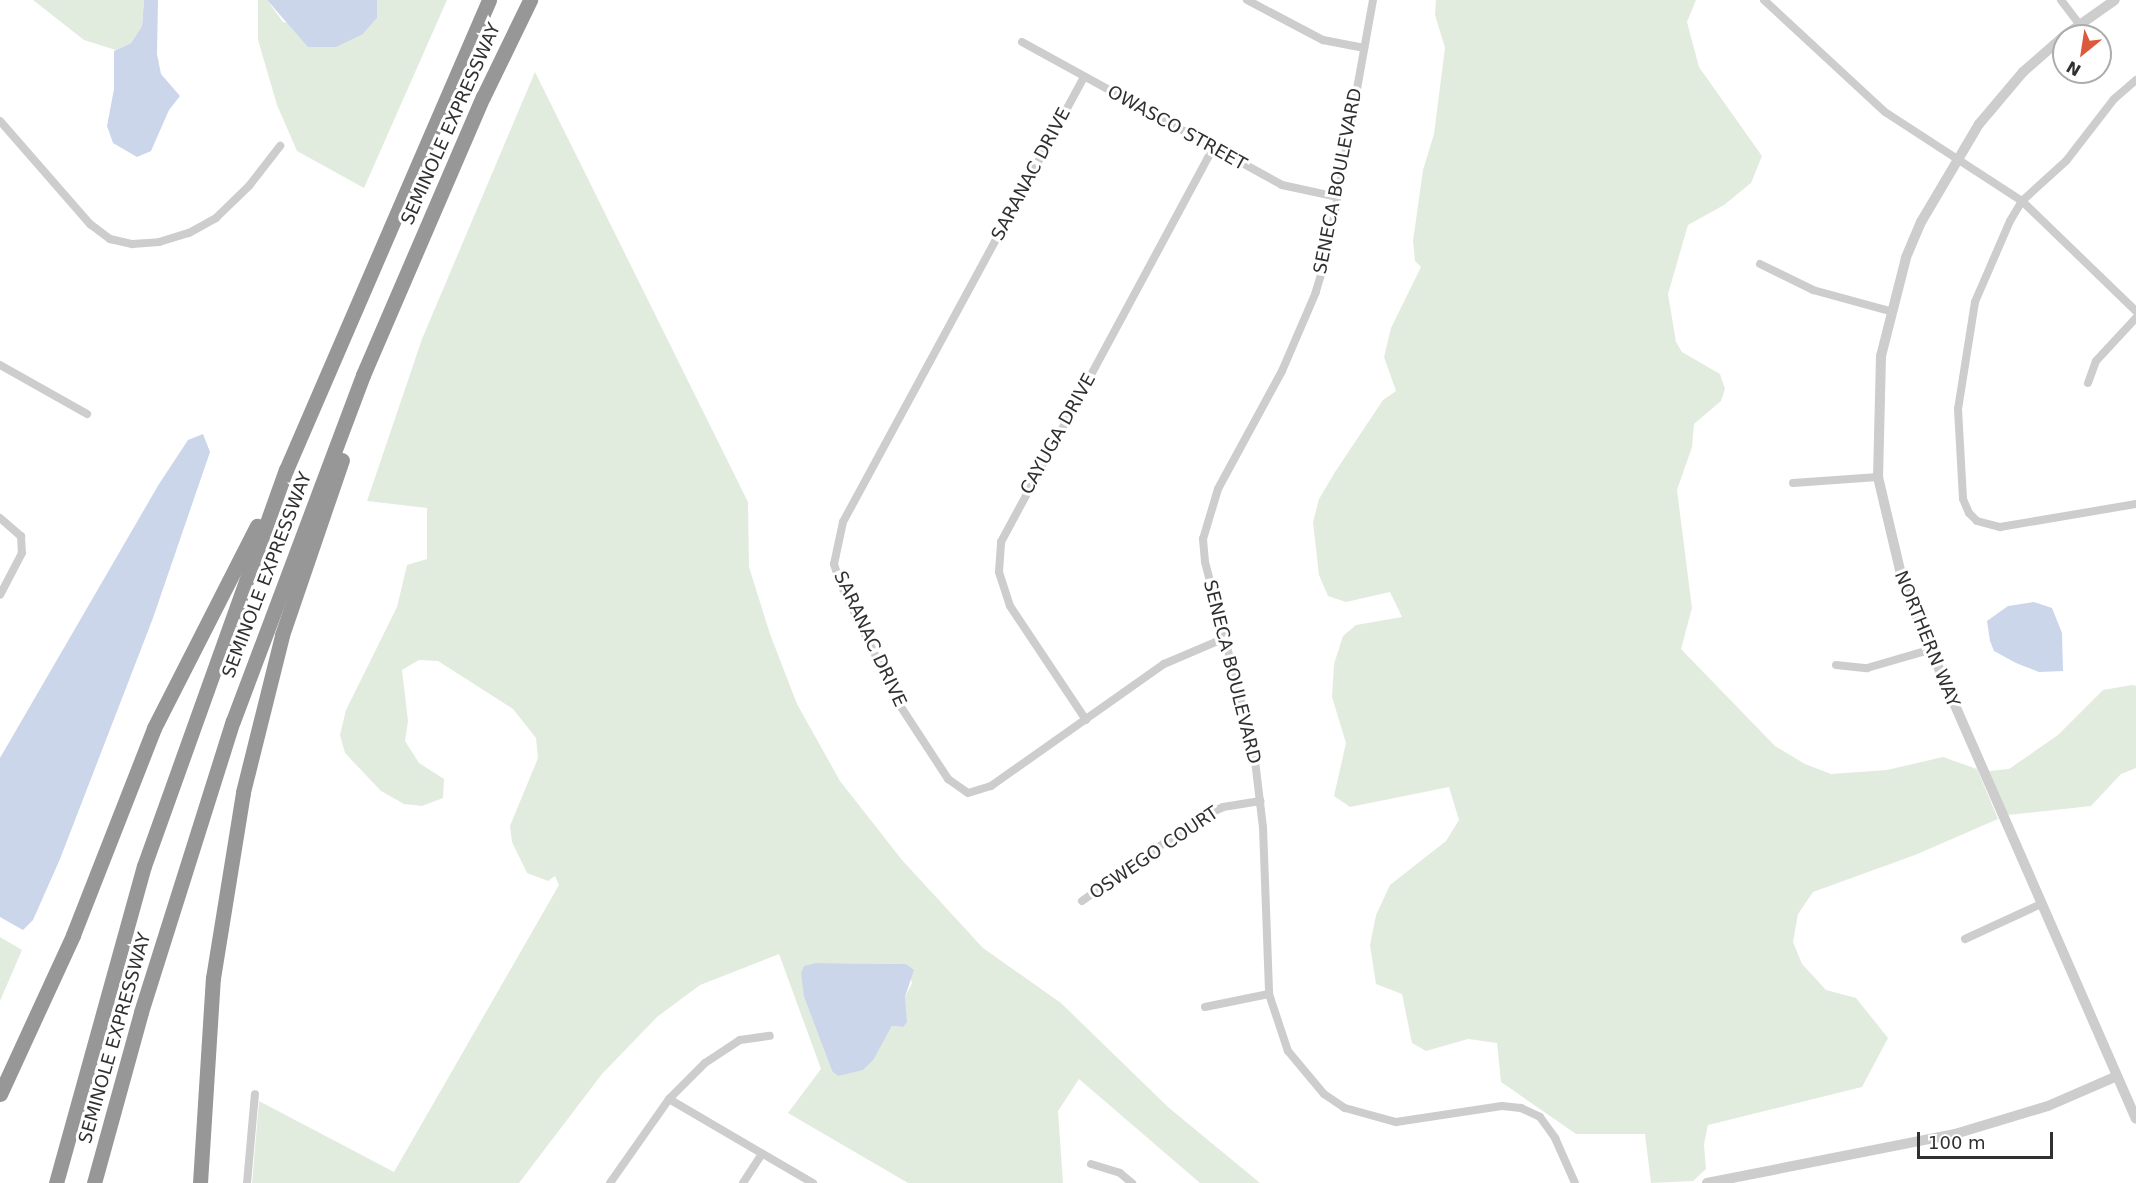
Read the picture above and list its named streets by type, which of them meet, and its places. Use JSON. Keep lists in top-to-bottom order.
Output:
{
  "streets": {
    "highway": ["SEMINOLE EXPRESSWAY"],
    "street": [
      "OWASCO STREET",
      "SARANAC DRIVE",
      "SENECA BOULEVARD",
      "CAYUGA DRIVE",
      "NORTHERN WAY",
      "OSWEGO COURT"
    ]
  },
  "crossings": [
    ["OWASCO STREET", "SARANAC DRIVE"],
    ["OWASCO STREET", "SENECA BOULEVARD"],
    ["OWASCO STREET", "CAYUGA DRIVE"],
    ["SARANAC DRIVE", "SENECA BOULEVARD"],
    ["SARANAC DRIVE", "CAYUGA DRIVE"],
    ["SENECA BOULEVARD", "OSWEGO COURT"]
  ],
  "scale_bar": "100 m",
  "north": "bottom left"
}
